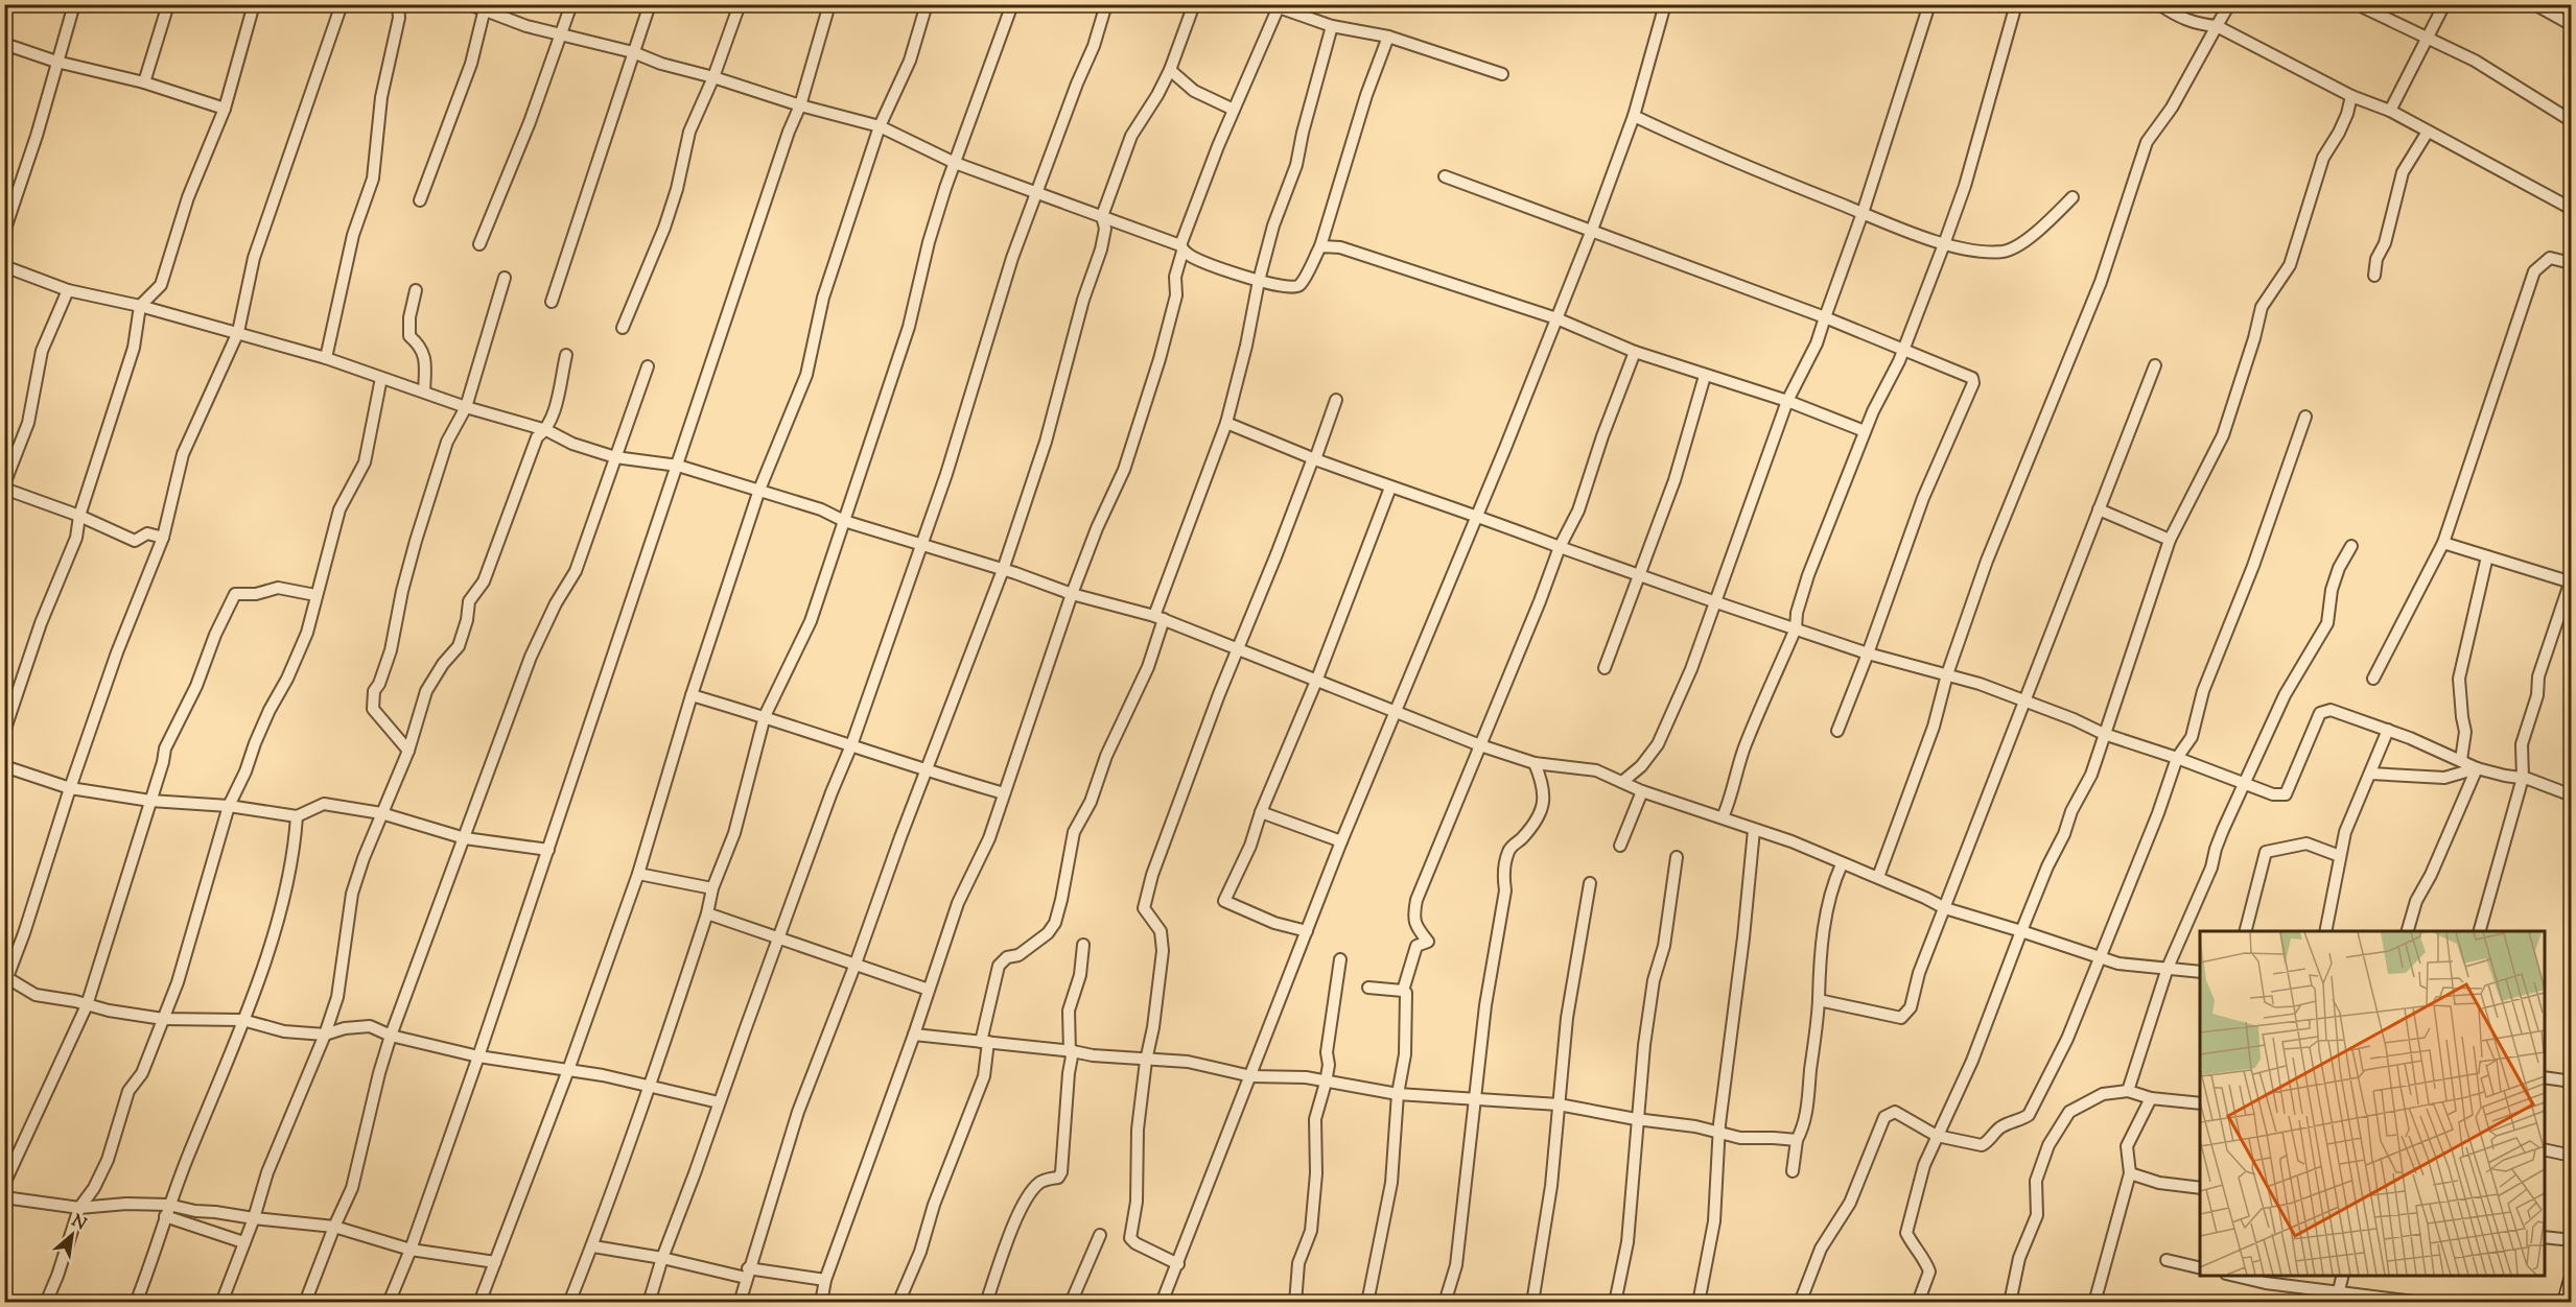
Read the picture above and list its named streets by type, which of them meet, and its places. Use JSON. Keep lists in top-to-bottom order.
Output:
{
  "north": "top right"
}
